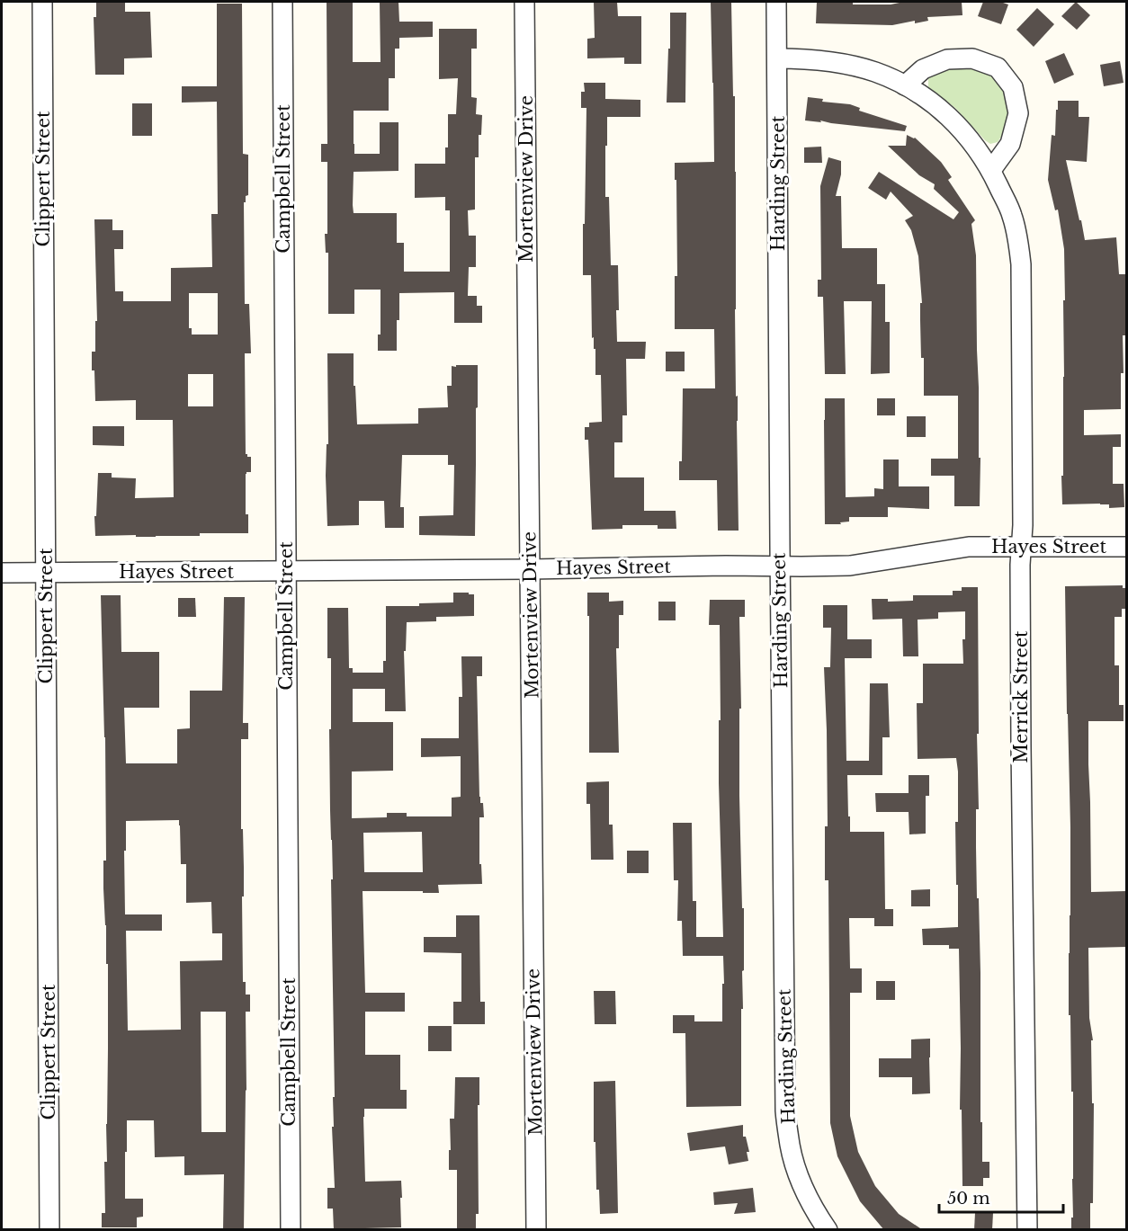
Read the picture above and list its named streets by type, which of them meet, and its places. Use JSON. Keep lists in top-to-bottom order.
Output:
{
  "streets": {
    "street": [
      "Clippert Street",
      "Campbell Street",
      "Mortenview Drive",
      "Harding Street",
      "Hayes Street",
      "Merrick Street"
    ]
  },
  "crossings": [
    ["Clippert Street", "Hayes Street"],
    ["Campbell Street", "Hayes Street"],
    ["Mortenview Drive", "Hayes Street"],
    ["Harding Street", "Hayes Street"],
    ["Harding Street", "Merrick Street"],
    ["Hayes Street", "Merrick Street"]
  ],
  "scale_bar": "50 m"
}
